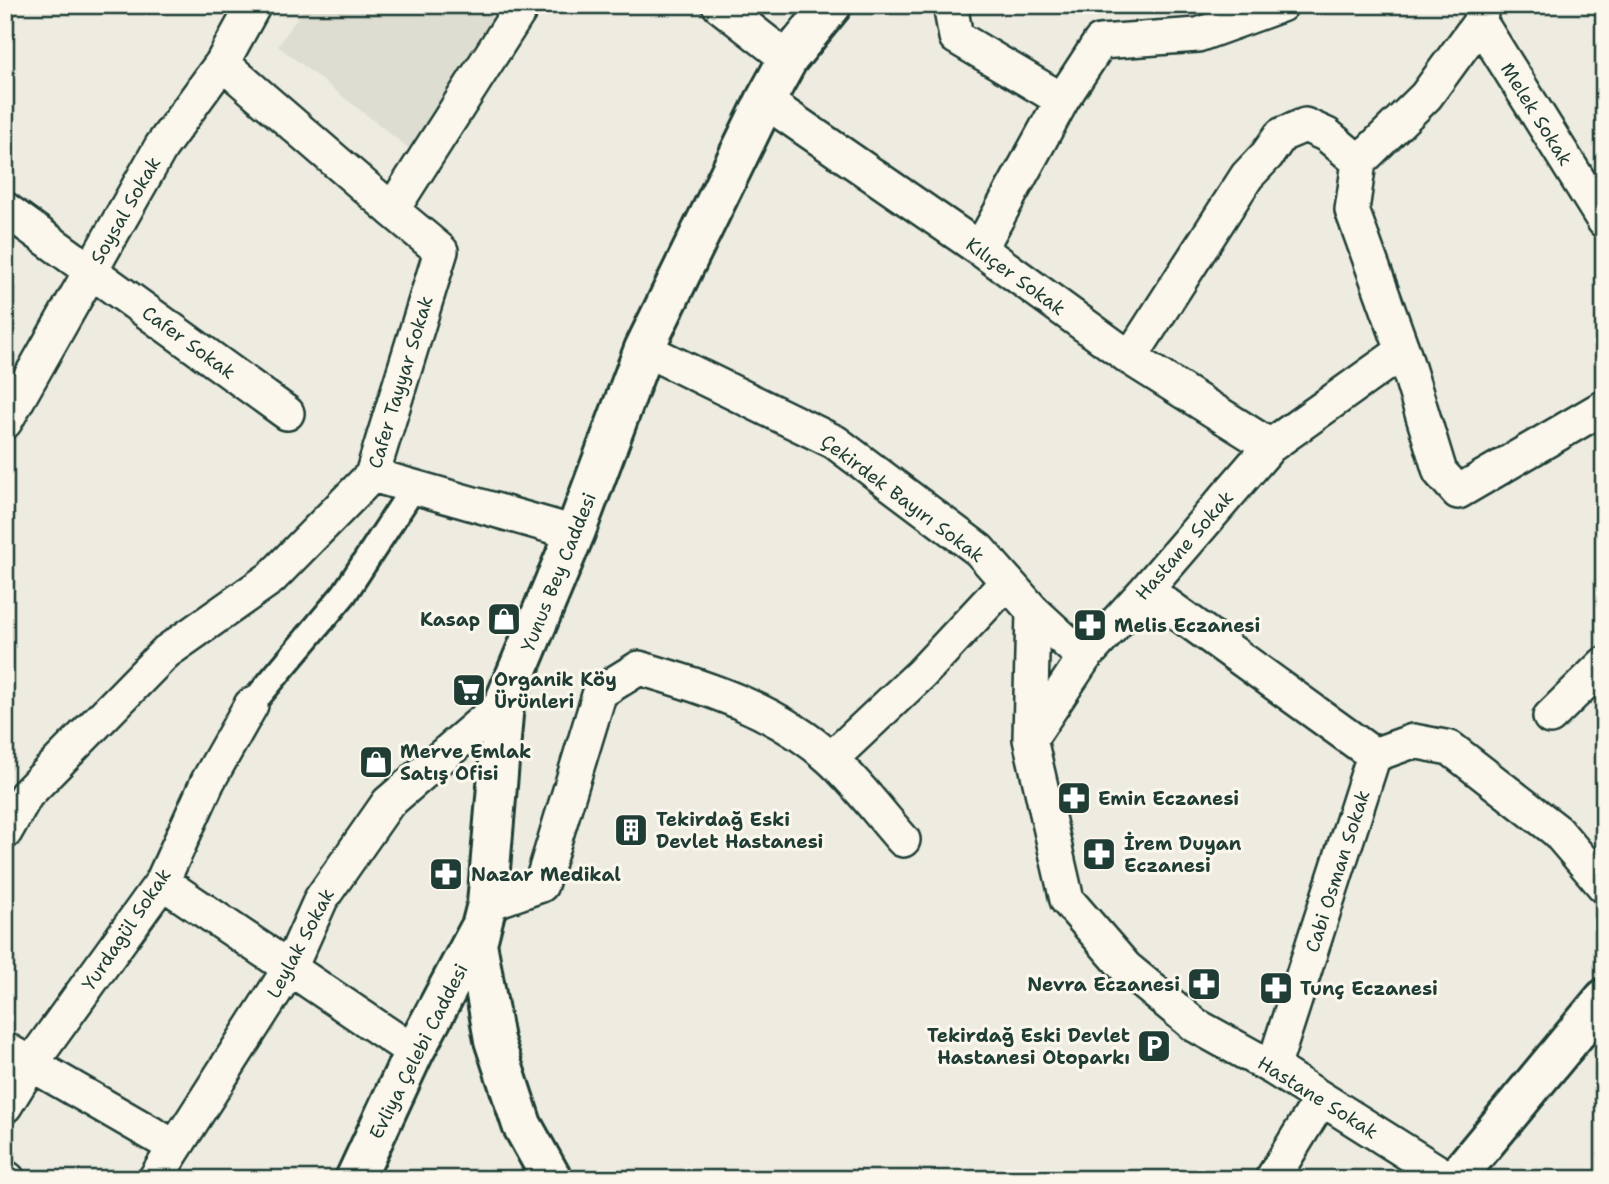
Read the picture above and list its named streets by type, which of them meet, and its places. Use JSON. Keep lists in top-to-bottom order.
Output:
{
  "streets": {
    "street": [
      "Melek Sokak",
      "Soysal Sokak",
      "Kılıçer Sokak",
      "Cafer Sokak",
      "Cafer Tayyar Sokak",
      "Çekirdek Bayırı Sokak",
      "Hastane Sokak",
      "Yunus Bey Caddesi",
      "Cabi Osman Sokak",
      "Yurdagül Sokak",
      "Leylak Sokak",
      "Evliya Çelebi Caddesi"
    ]
  },
  "crossings": [
    ["Soysal Sokak", "Cafer Sokak"],
    ["Kılıçer Sokak", "Hastane Sokak"],
    ["Kılıçer Sokak", "Yunus Bey Caddesi"],
    ["Çekirdek Bayırı Sokak", "Hastane Sokak"],
    ["Çekirdek Bayırı Sokak", "Yunus Bey Caddesi"],
    ["Hastane Sokak", "Cabi Osman Sokak"],
    ["Yunus Bey Caddesi", "Leylak Sokak"],
    ["Yunus Bey Caddesi", "Evliya Çelebi Caddesi"]
  ],
  "places": {
    "shop": ["Kasap", "Merve Emlak Satış Ofisi"],
    "pharmacy": [
      "Melis Eczanesi",
      "Emin Eczanesi",
      "İrem Duyan Eczanesi",
      "Nazar Medikal",
      "Nevra Eczanesi",
      "Tunç Eczanesi"
    ],
    "supermarket": ["Organik Köy Ürünleri"],
    "building": ["Tekirdağ Eski Devlet Hastanesi"],
    "parking": ["Tekirdağ Eski Devlet Hastanesi Otoparkı"]
  }
}
